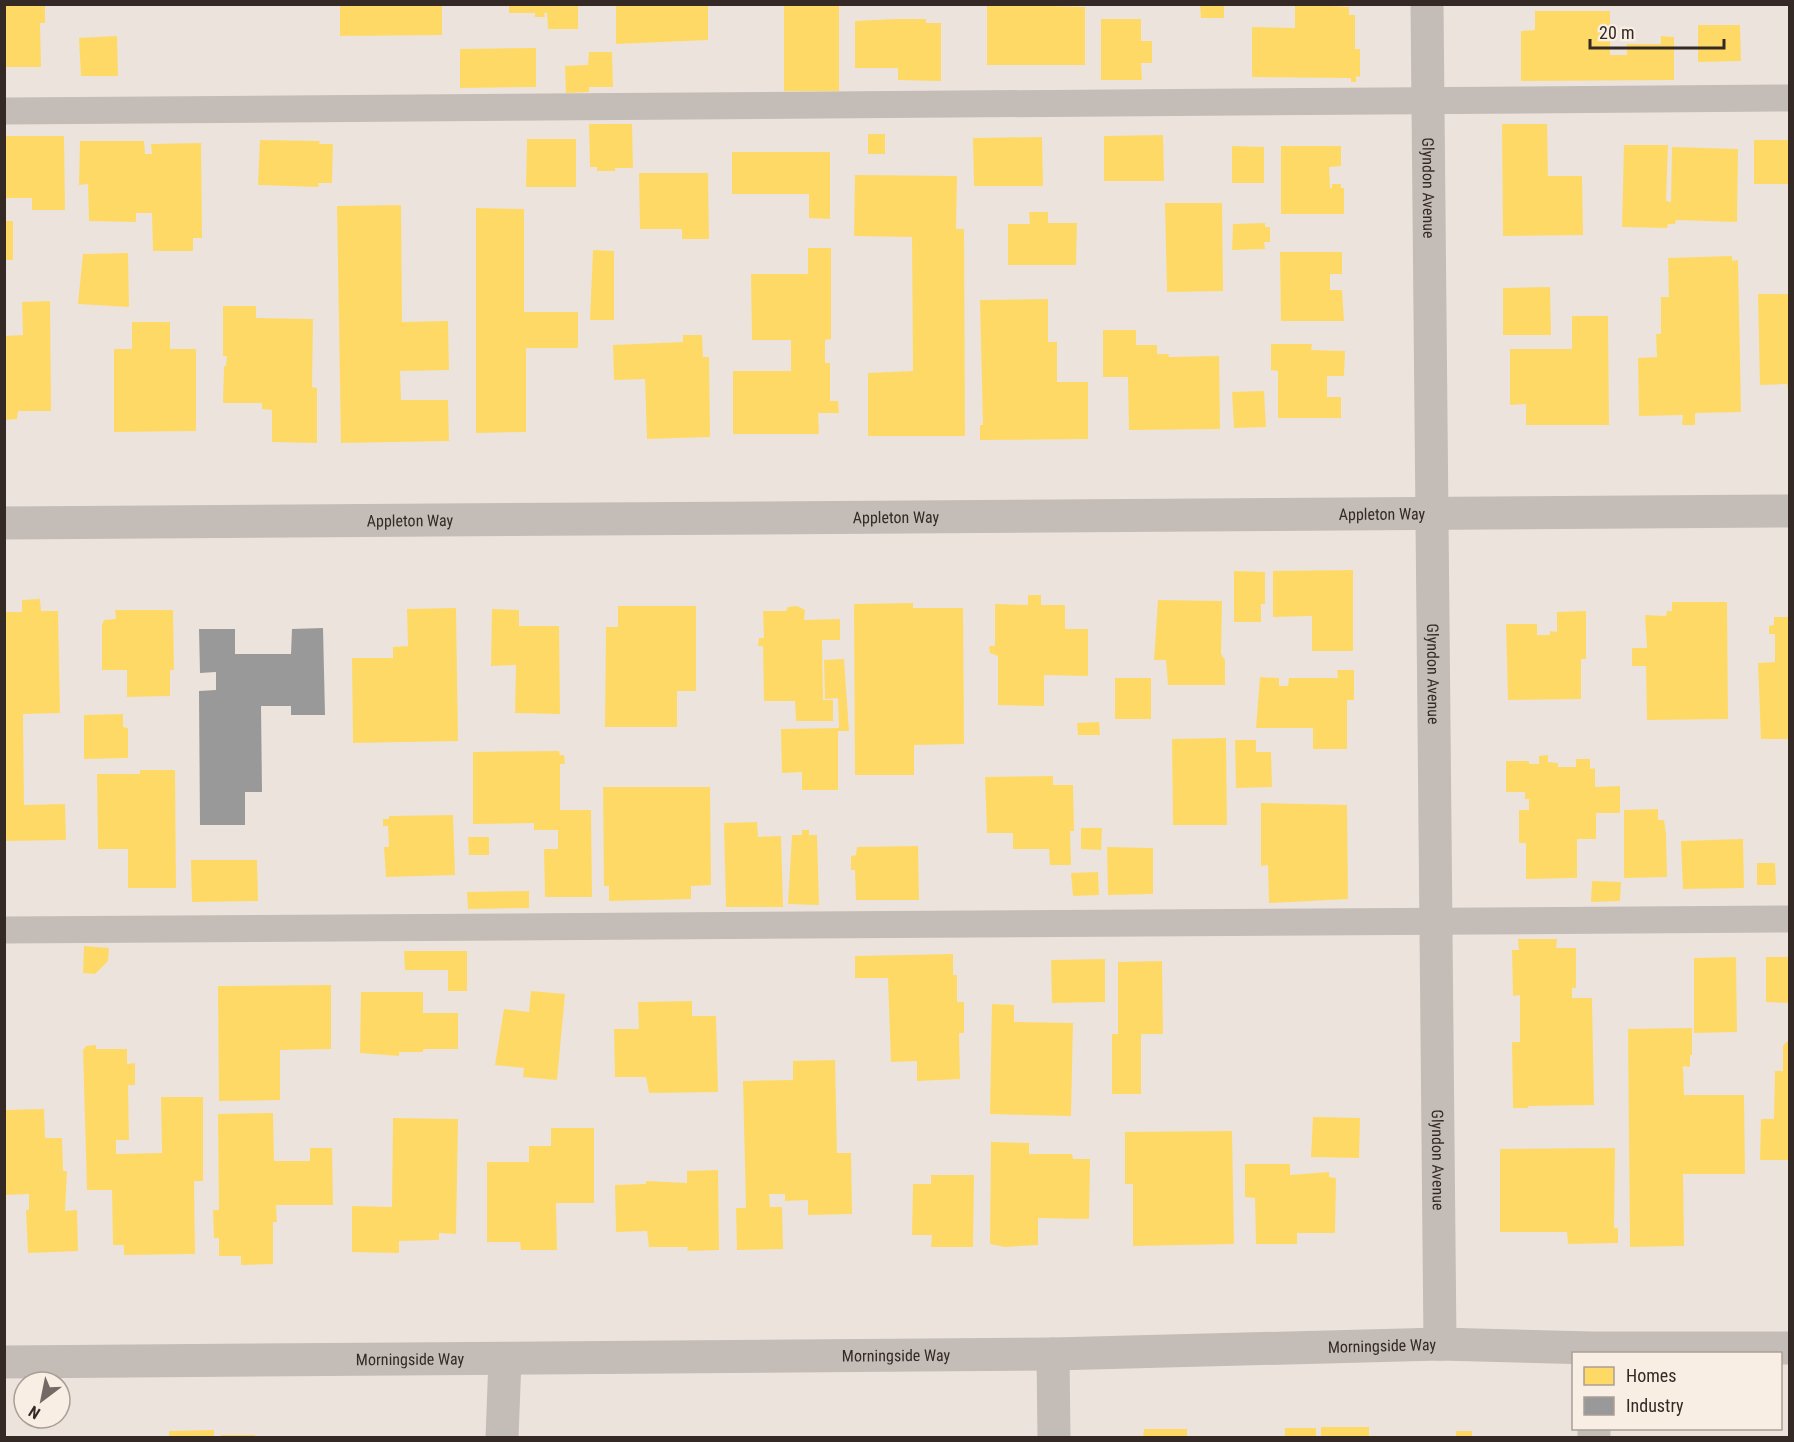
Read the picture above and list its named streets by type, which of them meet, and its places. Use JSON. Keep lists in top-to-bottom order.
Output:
{
  "streets": {
    "street": ["Glyndon Avenue", "Appleton Way", "Morningside Way"]
  },
  "crossings": [
    ["Glyndon Avenue", "Appleton Way"],
    ["Glyndon Avenue", "Morningside Way"]
  ],
  "legend": ["Homes", "Industry"],
  "scale_bar": "20 m",
  "north": "bottom left"
}
